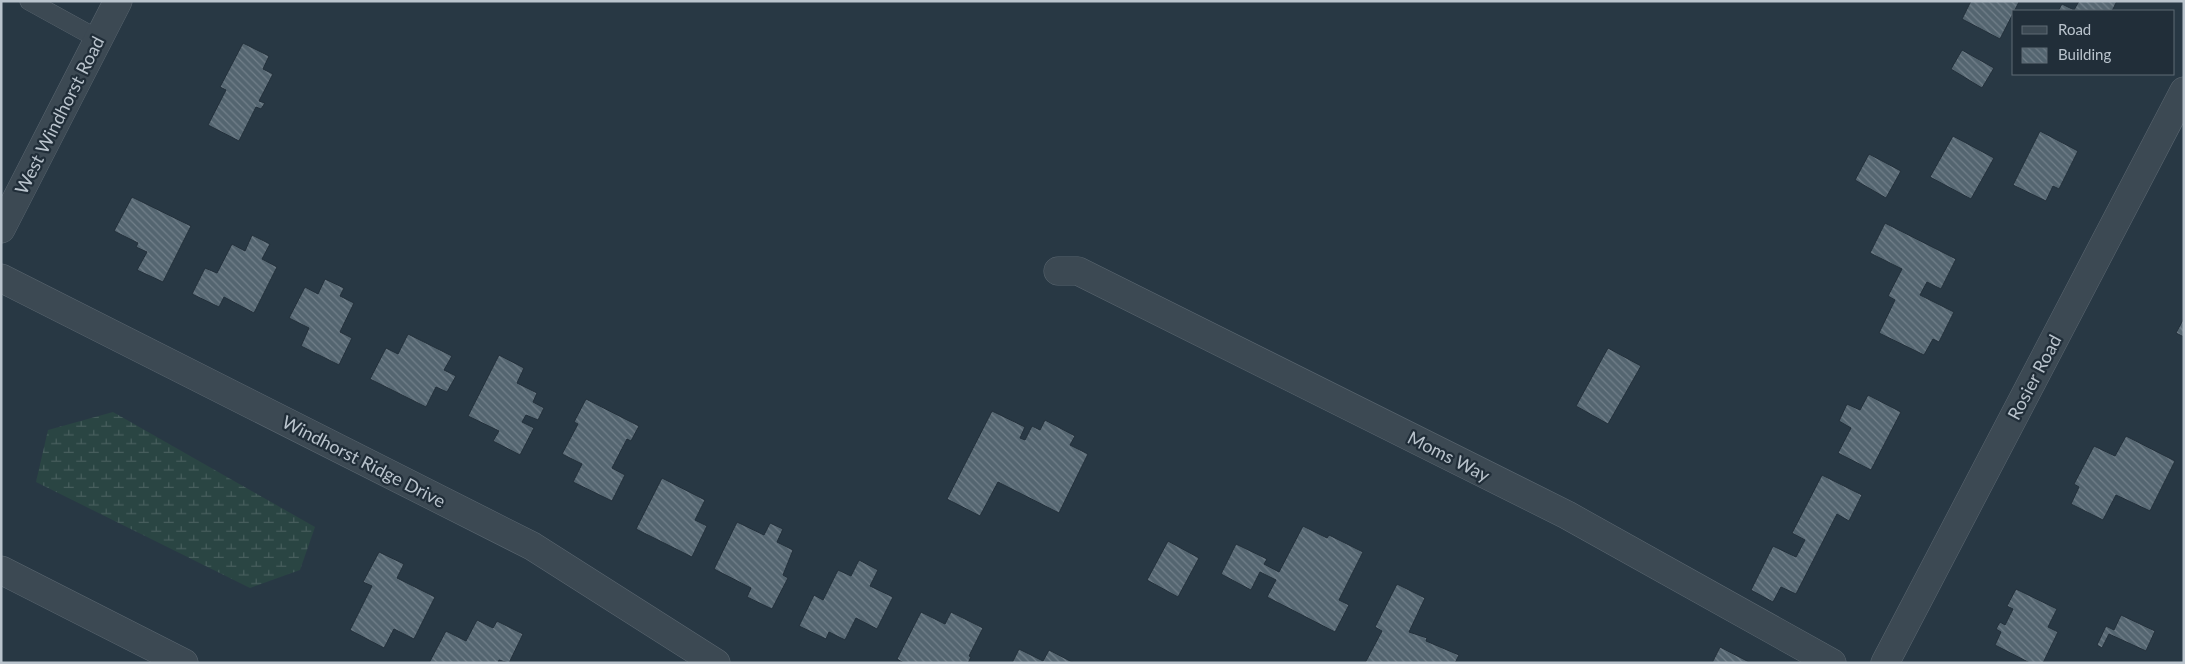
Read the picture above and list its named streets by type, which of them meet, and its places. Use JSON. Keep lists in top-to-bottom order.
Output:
{
  "streets": {
    "street": [
      "West Windhorst Road",
      "Rosier Road",
      "Moms Way",
      "Windhorst Ridge Drive"
    ]
  },
  "legend": ["Road", "Building"]
}
